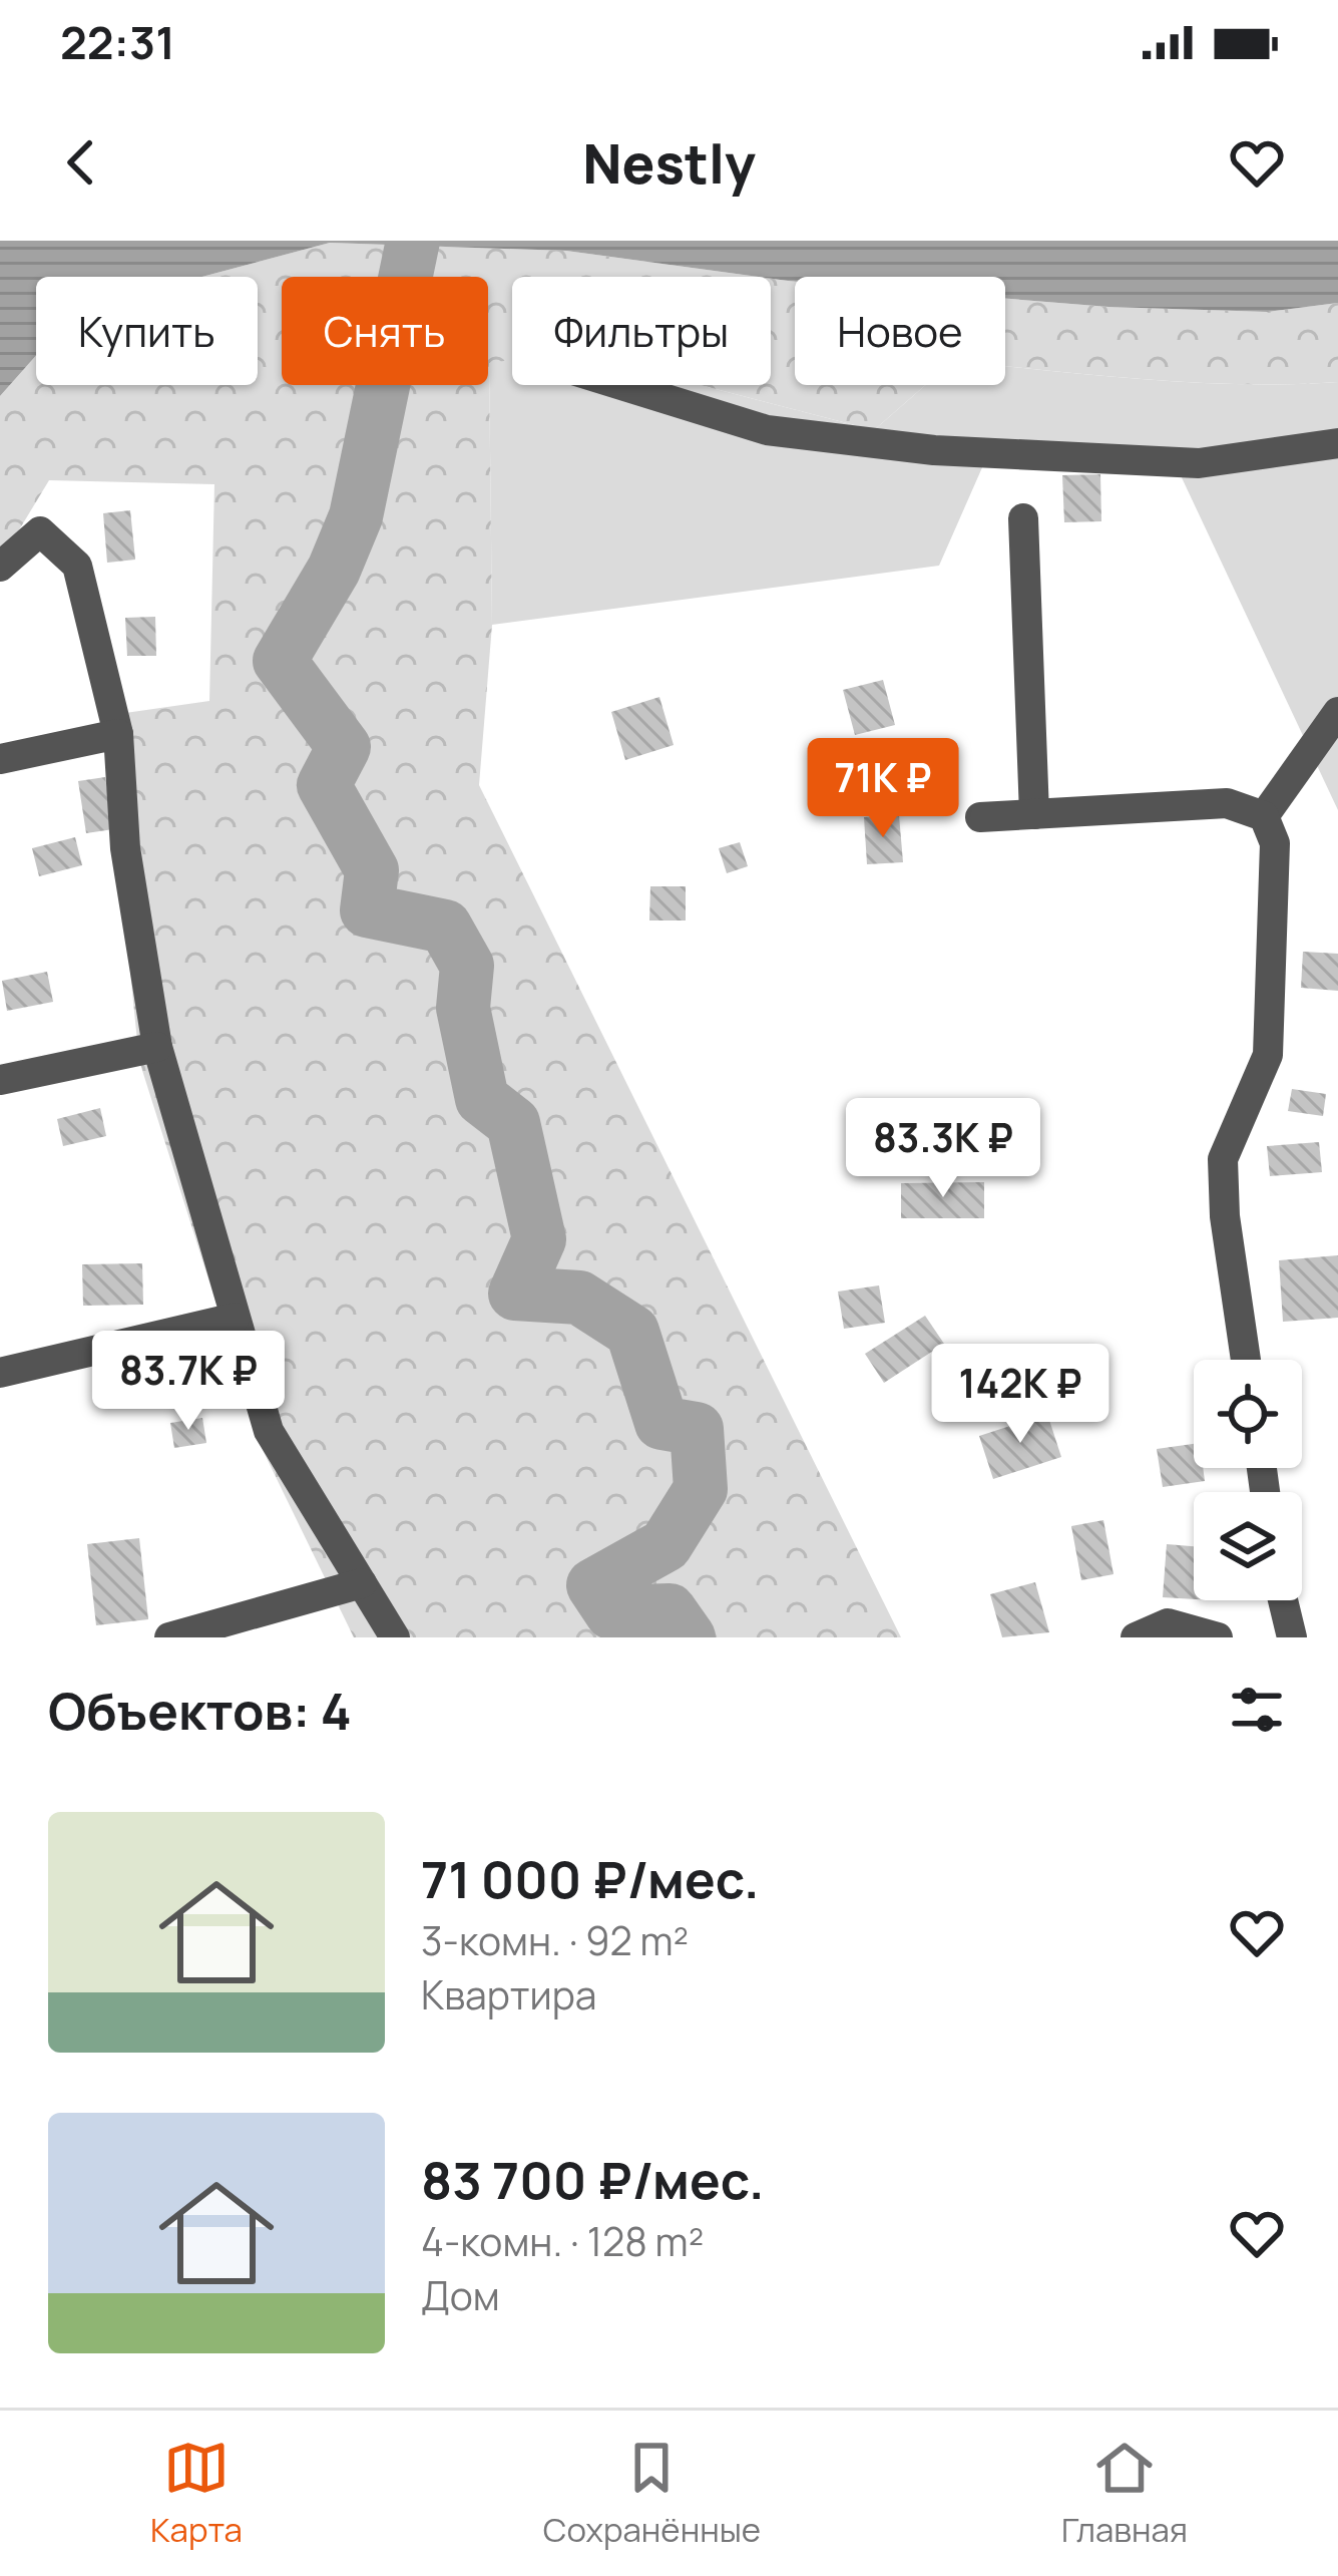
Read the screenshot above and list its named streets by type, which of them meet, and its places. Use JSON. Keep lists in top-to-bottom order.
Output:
{
  "page": {
    "status": "22:31",
    "header": "Nestly",
    "chip": [
      "Купить",
      "Снять",
      "Фильтры",
      "Новое"
    ],
    "price": [
      "71K ₽",
      "83.3K ₽",
      "83.7K ₽",
      "142K ₽"
    ],
    "heading": "Объектов: 4",
    "list": [
      {
        "name": "71 000 ₽/мес.",
        "note": "3-комн. · 92 m² · Квартира"
      },
      {
        "name": "83 700 ₽/мес.",
        "note": "4-комн. · 128 m² · Дом"
      }
    ],
    "tabs": ["Карта", "Сохранённые", "Главная"]
  }
}
